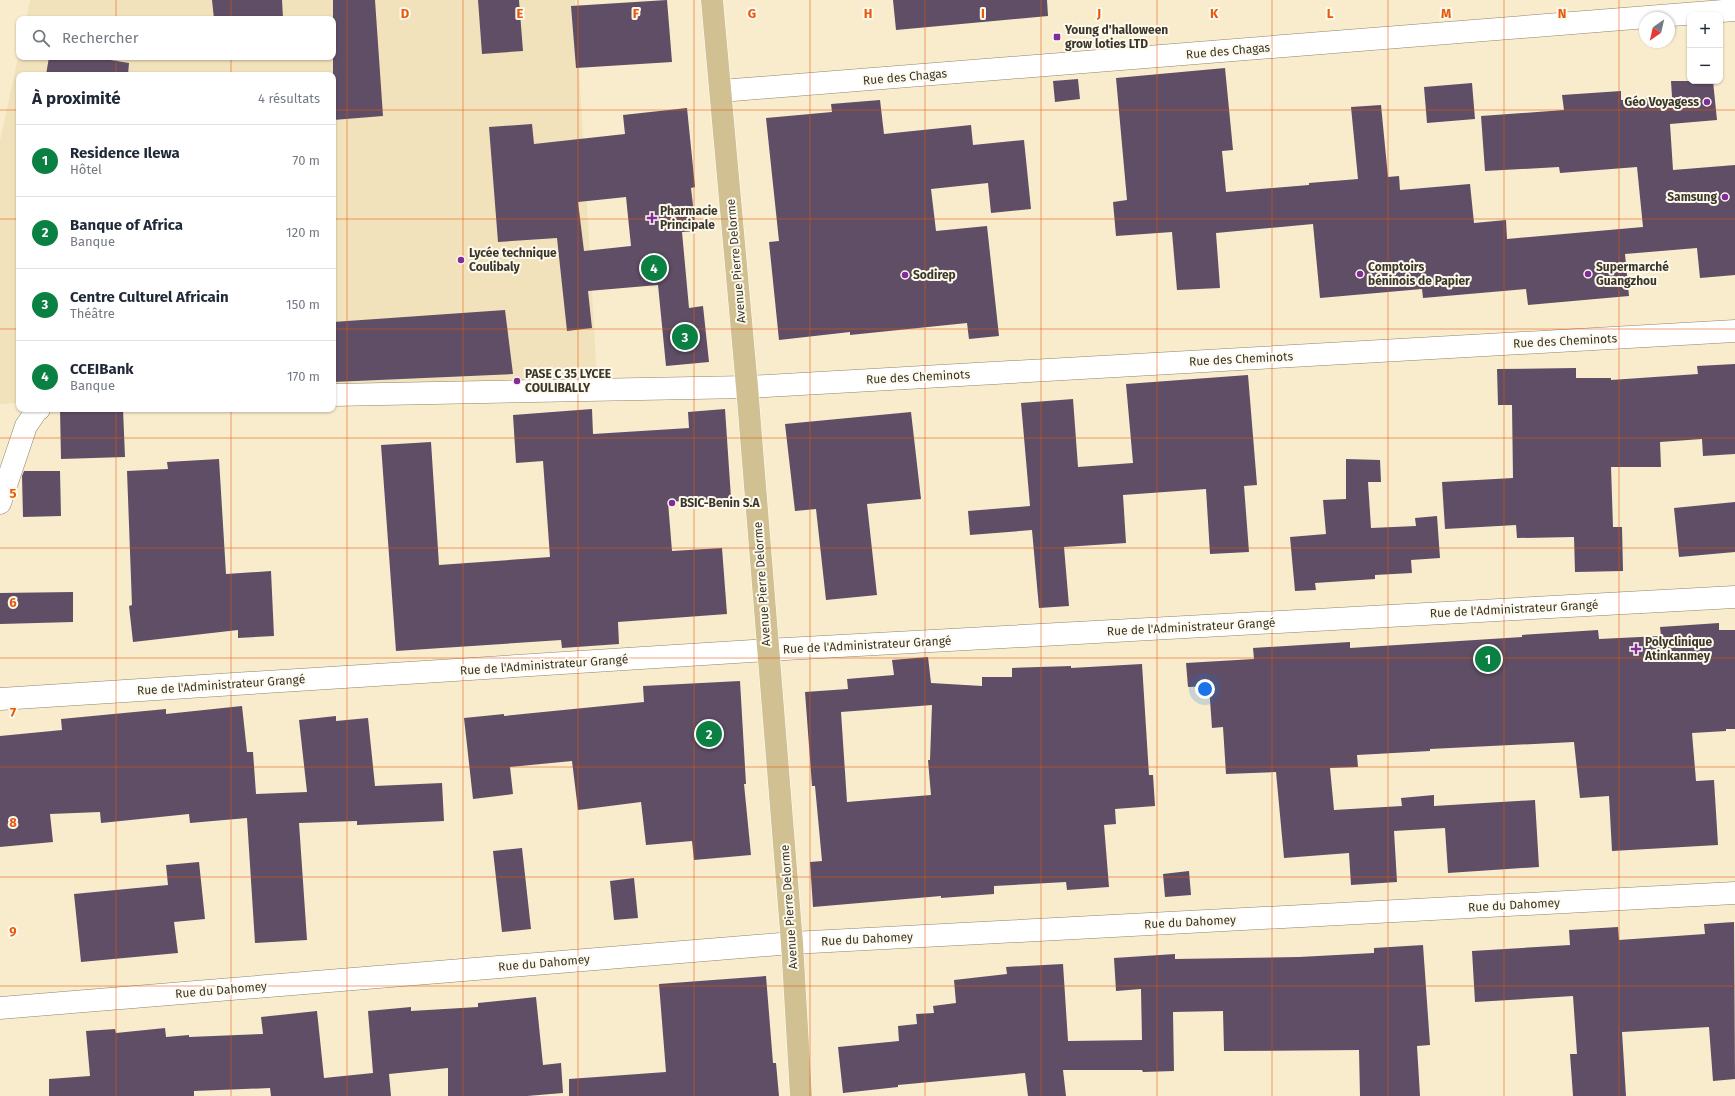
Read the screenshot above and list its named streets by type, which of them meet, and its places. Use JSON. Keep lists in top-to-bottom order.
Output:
{
  "streets": {
    "main road": ["Avenue Pierre Delorme"],
    "street": [
      "Rue des Chagas",
      "Rue des Cheminots",
      "Rue de l'Administrateur Grangé",
      "Rue du Dahomey"
    ]
  },
  "crossings": [
    ["Rue des Chagas", "Avenue Pierre Delorme"],
    ["Avenue Pierre Delorme", "Rue des Cheminots"],
    ["Avenue Pierre Delorme", "Rue de l'Administrateur Grangé"],
    ["Avenue Pierre Delorme", "Rue du Dahomey"]
  ],
  "places": {
    "transit": ["Young d'halloween grow loties LTD"],
    "other": [
      "Géo Voyagess",
      "Samsung",
      "Lycée technique Coulibaly",
      "Comptoirs béninois de Papier",
      "Supermarché Guangzhou",
      "Sodirep",
      "PASE C 35 LYCEE COULIBALLY",
      "BSIC-Benin S.A"
    ],
    "health": ["Pharmacie Principale", "Polyclinique Atinkanmey"]
  },
  "north": "bottom left",
  "page": {
    "map_buttons": ["+", "−"],
    "search": "Rechercher",
    "heading": ["À proximité", "4 résultats"],
    "list": [
      {
        "mark": "1",
        "name": "Residence Ilewa",
        "note": "Hôtel",
        "value": "70 m"
      },
      {
        "mark": "2",
        "name": "Banque of Africa",
        "note": "Banque",
        "value": "120 m"
      },
      {
        "mark": "3",
        "name": "Centre Culturel Africain",
        "note": "Théâtre",
        "value": "150 m"
      },
      {
        "mark": "4",
        "name": "CCEIBank",
        "note": "Banque",
        "value": "170 m"
      }
    ],
    "pins": [
      "4",
      "3",
      "1",
      "2"
    ]
  },
  "grid": {
    "columns": [
      "D",
      "E",
      "F",
      "G",
      "H",
      "I",
      "J",
      "K",
      "L",
      "M",
      "N"
    ],
    "rows": [
      "5",
      "6",
      "7",
      "8",
      "9"
    ]
  }
}
